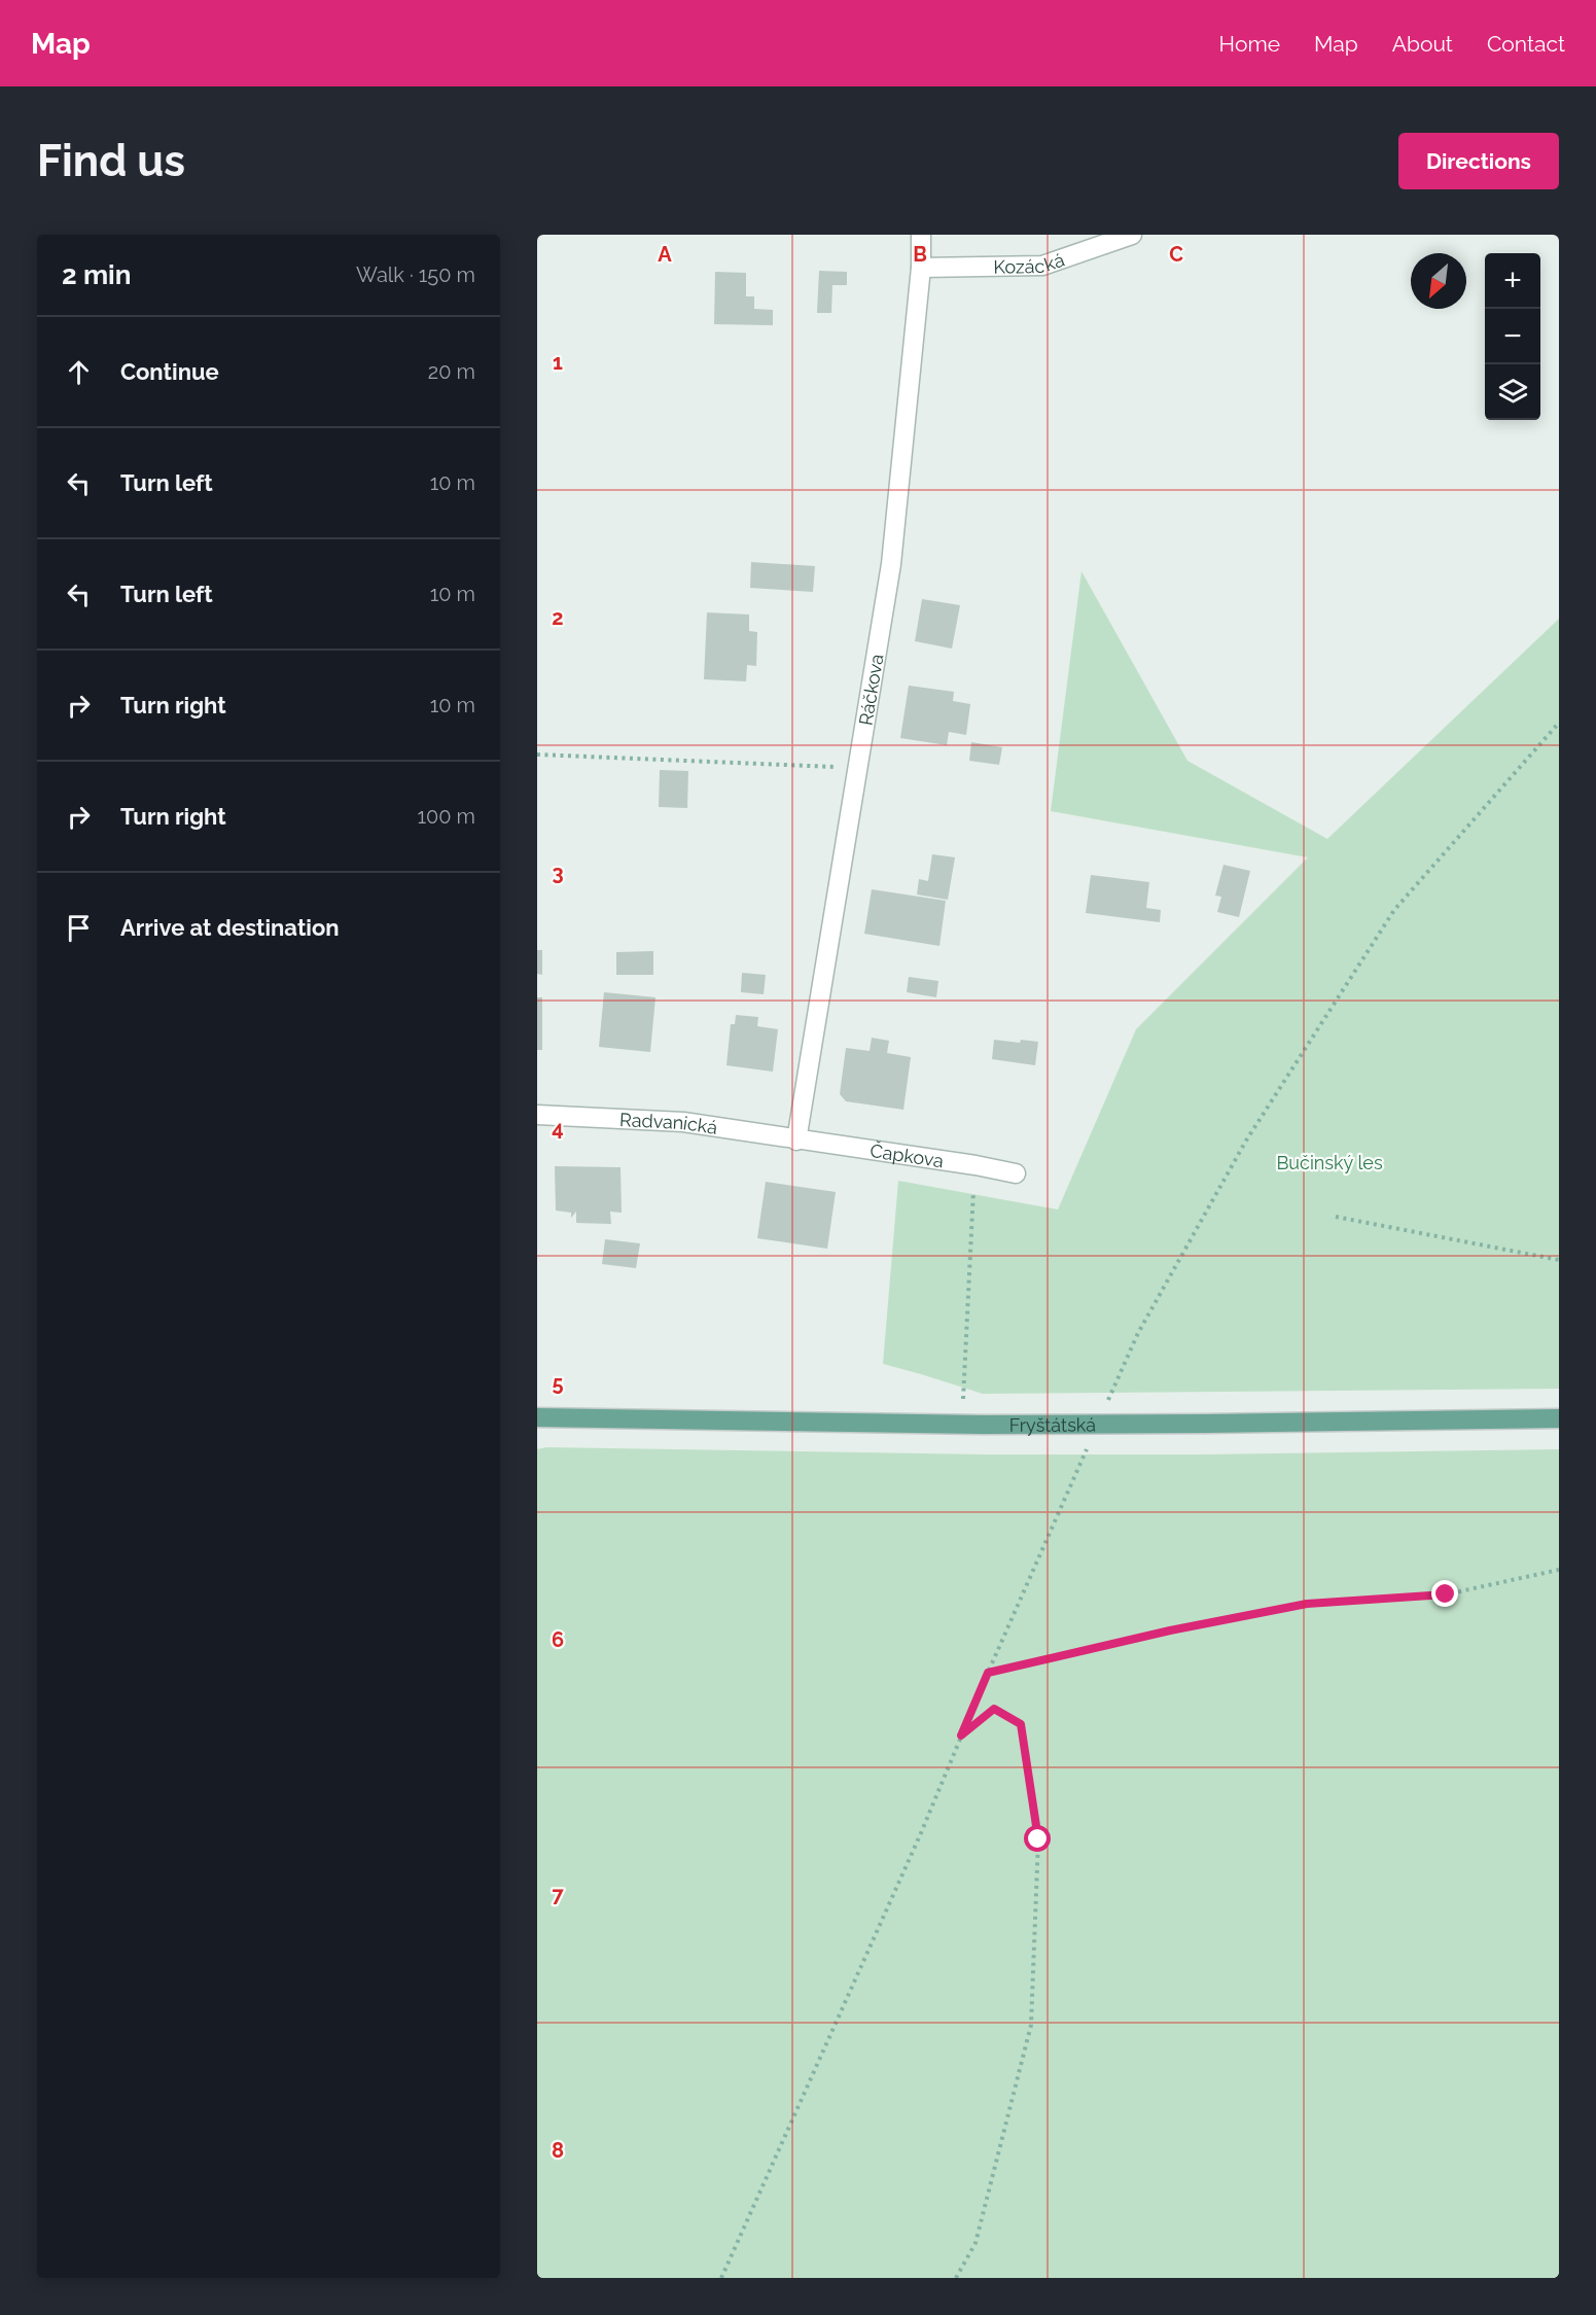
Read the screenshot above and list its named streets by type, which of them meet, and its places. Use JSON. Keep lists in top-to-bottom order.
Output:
{
  "streets": {
    "main road": ["Fryštátská"],
    "street": [
      "Kozácká",
      "Ráčkova",
      "Radvanická",
      "Čapkova"
    ]
  },
  "crossings": [
    ["Kozácká", "Ráčkova"],
    ["Ráčkova", "Radvanická"],
    ["Ráčkova", "Čapkova"],
    ["Radvanická", "Čapkova"]
  ],
  "parks": ["Bučinský les"],
  "north": "bottom left",
  "page": {
    "header": "Map",
    "nav": [
      "Home",
      "Map",
      "About",
      "Contact"
    ],
    "buttons": "Directions",
    "title": "Find us",
    "heading": ["2 min", "Walk · 150 m"],
    "map_buttons": ["+", "−"],
    "list": [
      ["Continue", "20 m"],
      ["Turn left", "10 m"],
      ["Turn left", "10 m"],
      ["Turn right", "10 m"],
      ["Turn right", "100 m"],
      "Arrive at destination"
    ]
  },
  "grid": {
    "columns": ["A", "B", "C"],
    "rows": [
      "1",
      "2",
      "3",
      "4",
      "5",
      "6",
      "7",
      "8"
    ]
  }
}
